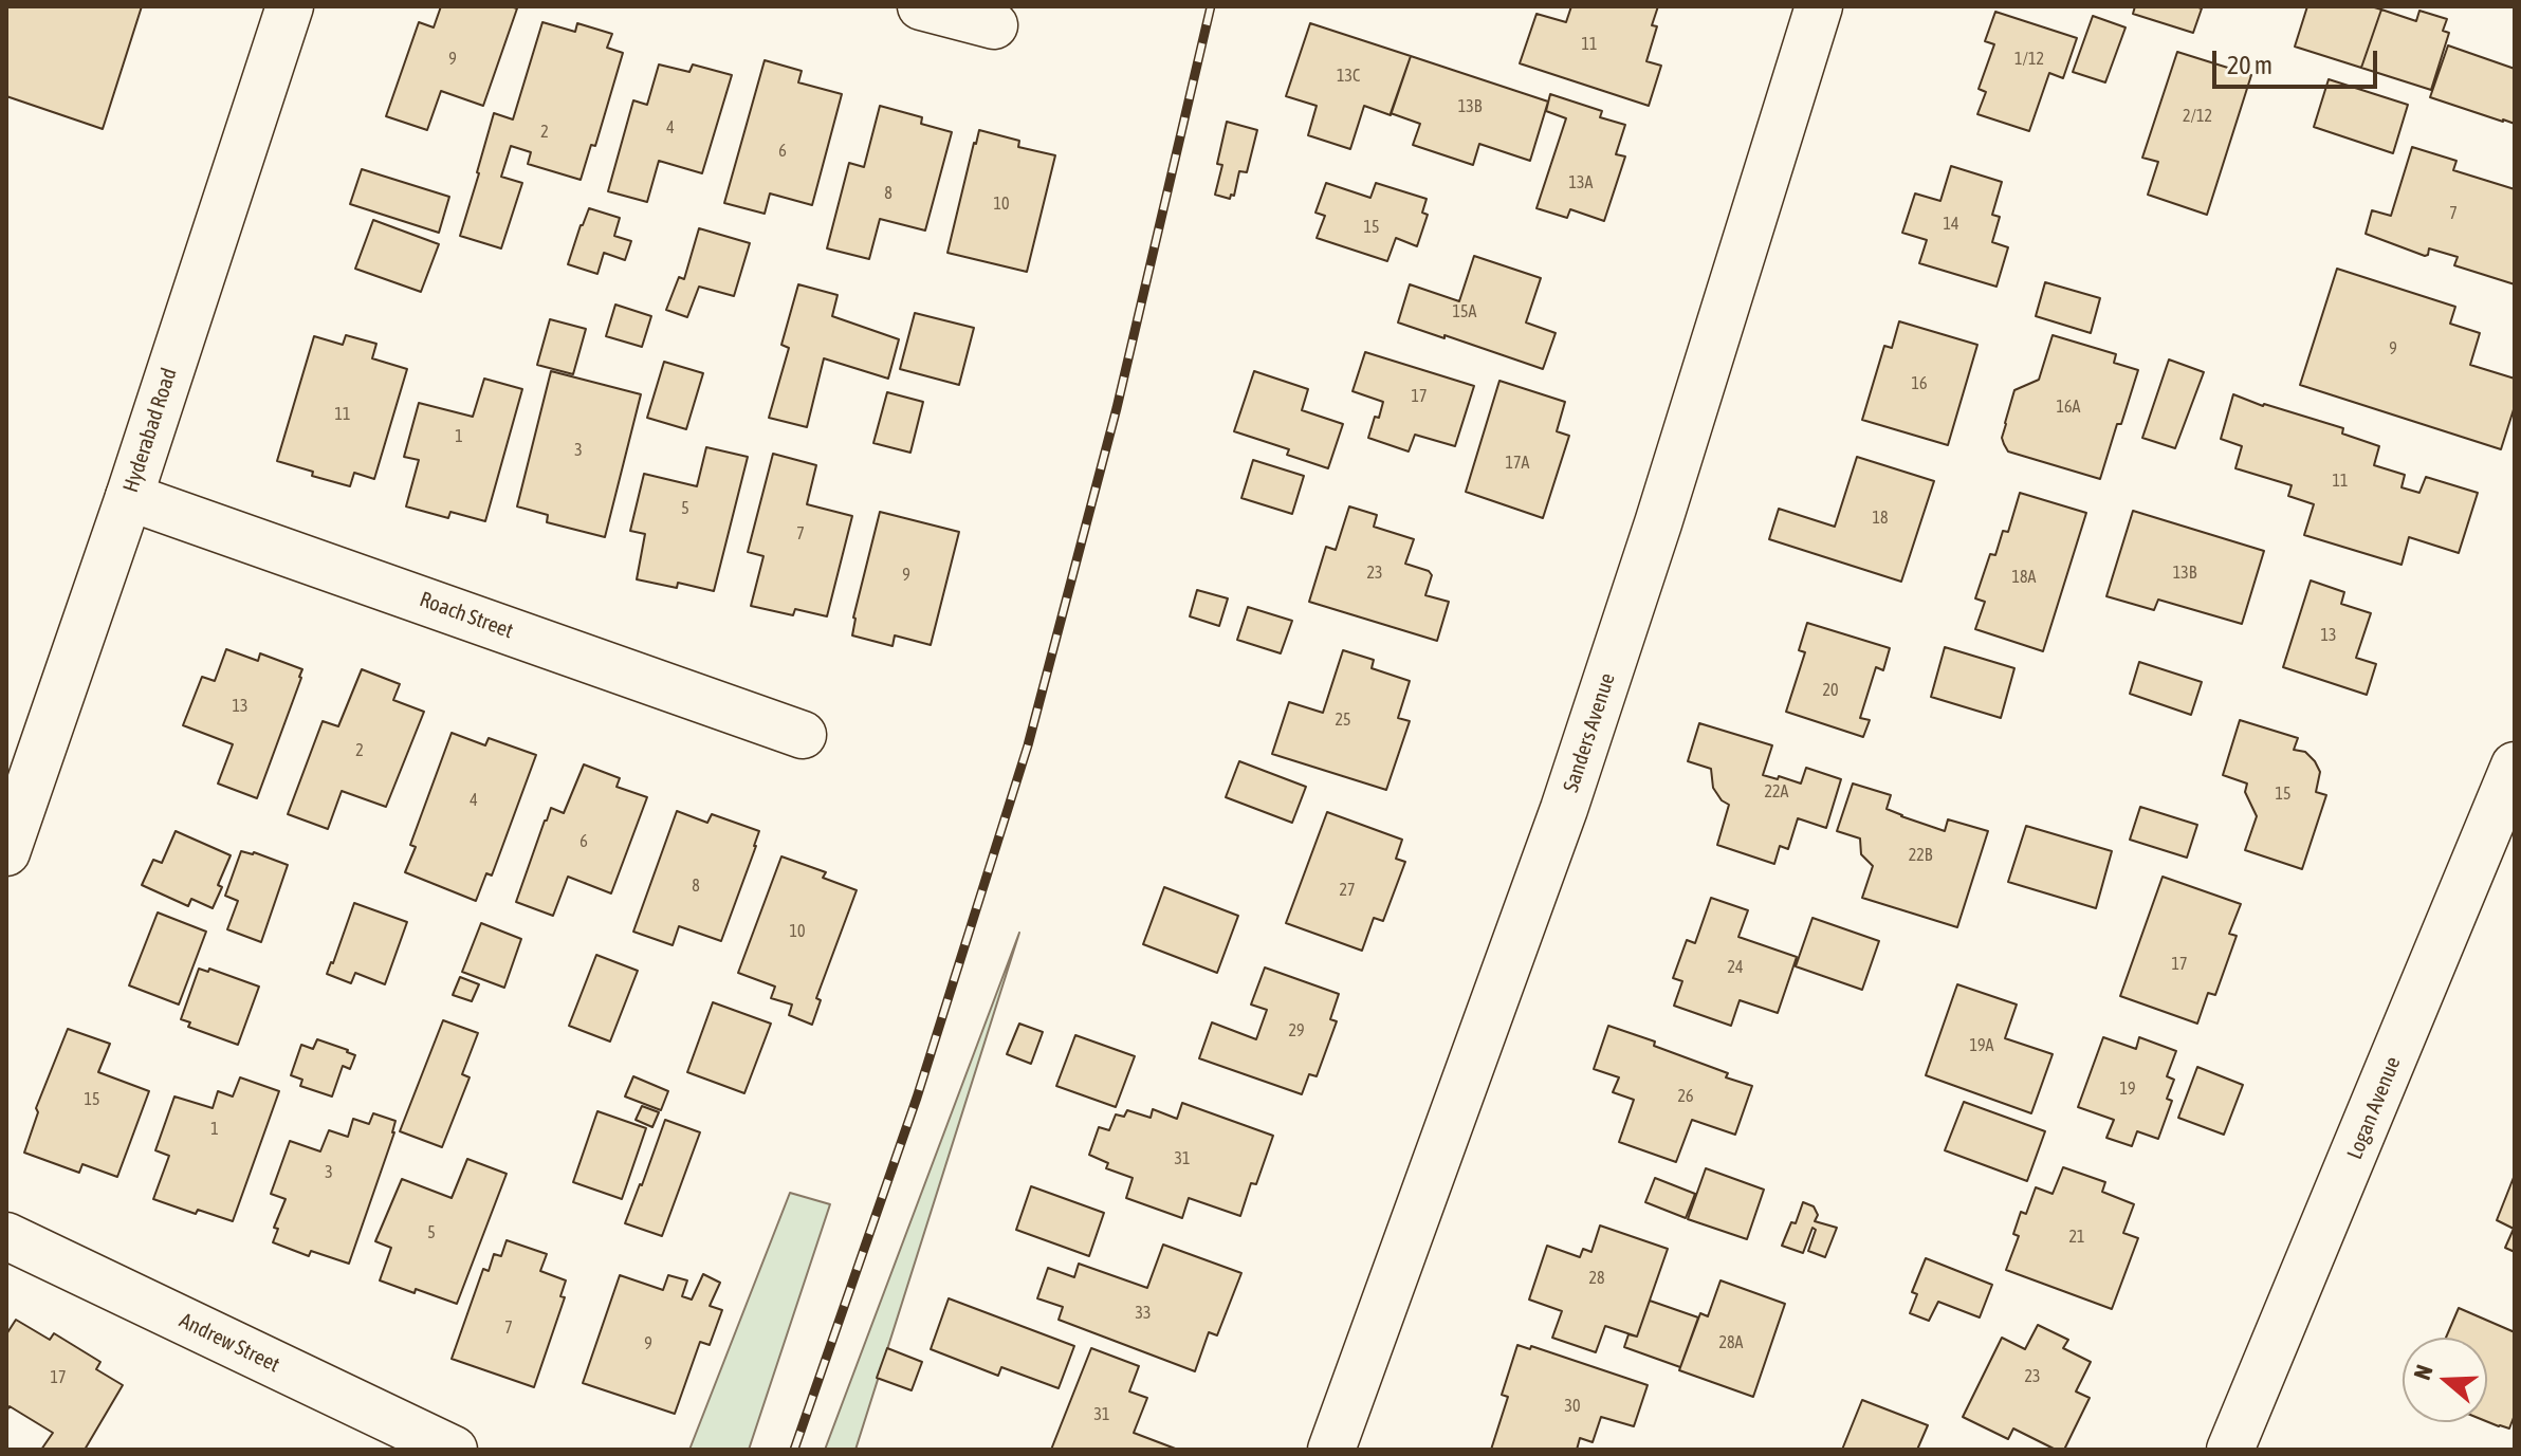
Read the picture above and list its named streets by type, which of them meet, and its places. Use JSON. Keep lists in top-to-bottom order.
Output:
{
  "streets": {
    "street": [
      "Hyderabad Road",
      "Roach Street",
      "Sanders Avenue",
      "Logan Avenue",
      "Andrew Street"
    ]
  },
  "crossings": [
    ["Hyderabad Road", "Roach Street"]
  ],
  "house_numbers": [
    "11",
    "9",
    "1/12",
    "13C",
    "13B",
    "2/12",
    "4",
    "2",
    "6",
    "13A",
    "8",
    "10",
    "7",
    "14",
    "15",
    "15A",
    "9",
    "16",
    "17",
    "16A",
    "11",
    "1",
    "3",
    "17A",
    "11",
    "5",
    "18",
    "7",
    "23",
    "13B",
    "9",
    "18A",
    "13",
    "20",
    "13",
    "25",
    "2",
    "22A",
    "15",
    "4",
    "6",
    "22B",
    "8",
    "27",
    "10",
    "17",
    "24",
    "29",
    "19A",
    "19",
    "26",
    "15",
    "1",
    "31",
    "3",
    "5",
    "21",
    "28",
    "33",
    "7",
    "28A",
    "9",
    "23",
    "17",
    "30",
    "31"
  ],
  "scale_bar": "20 m",
  "north": "left"
}
